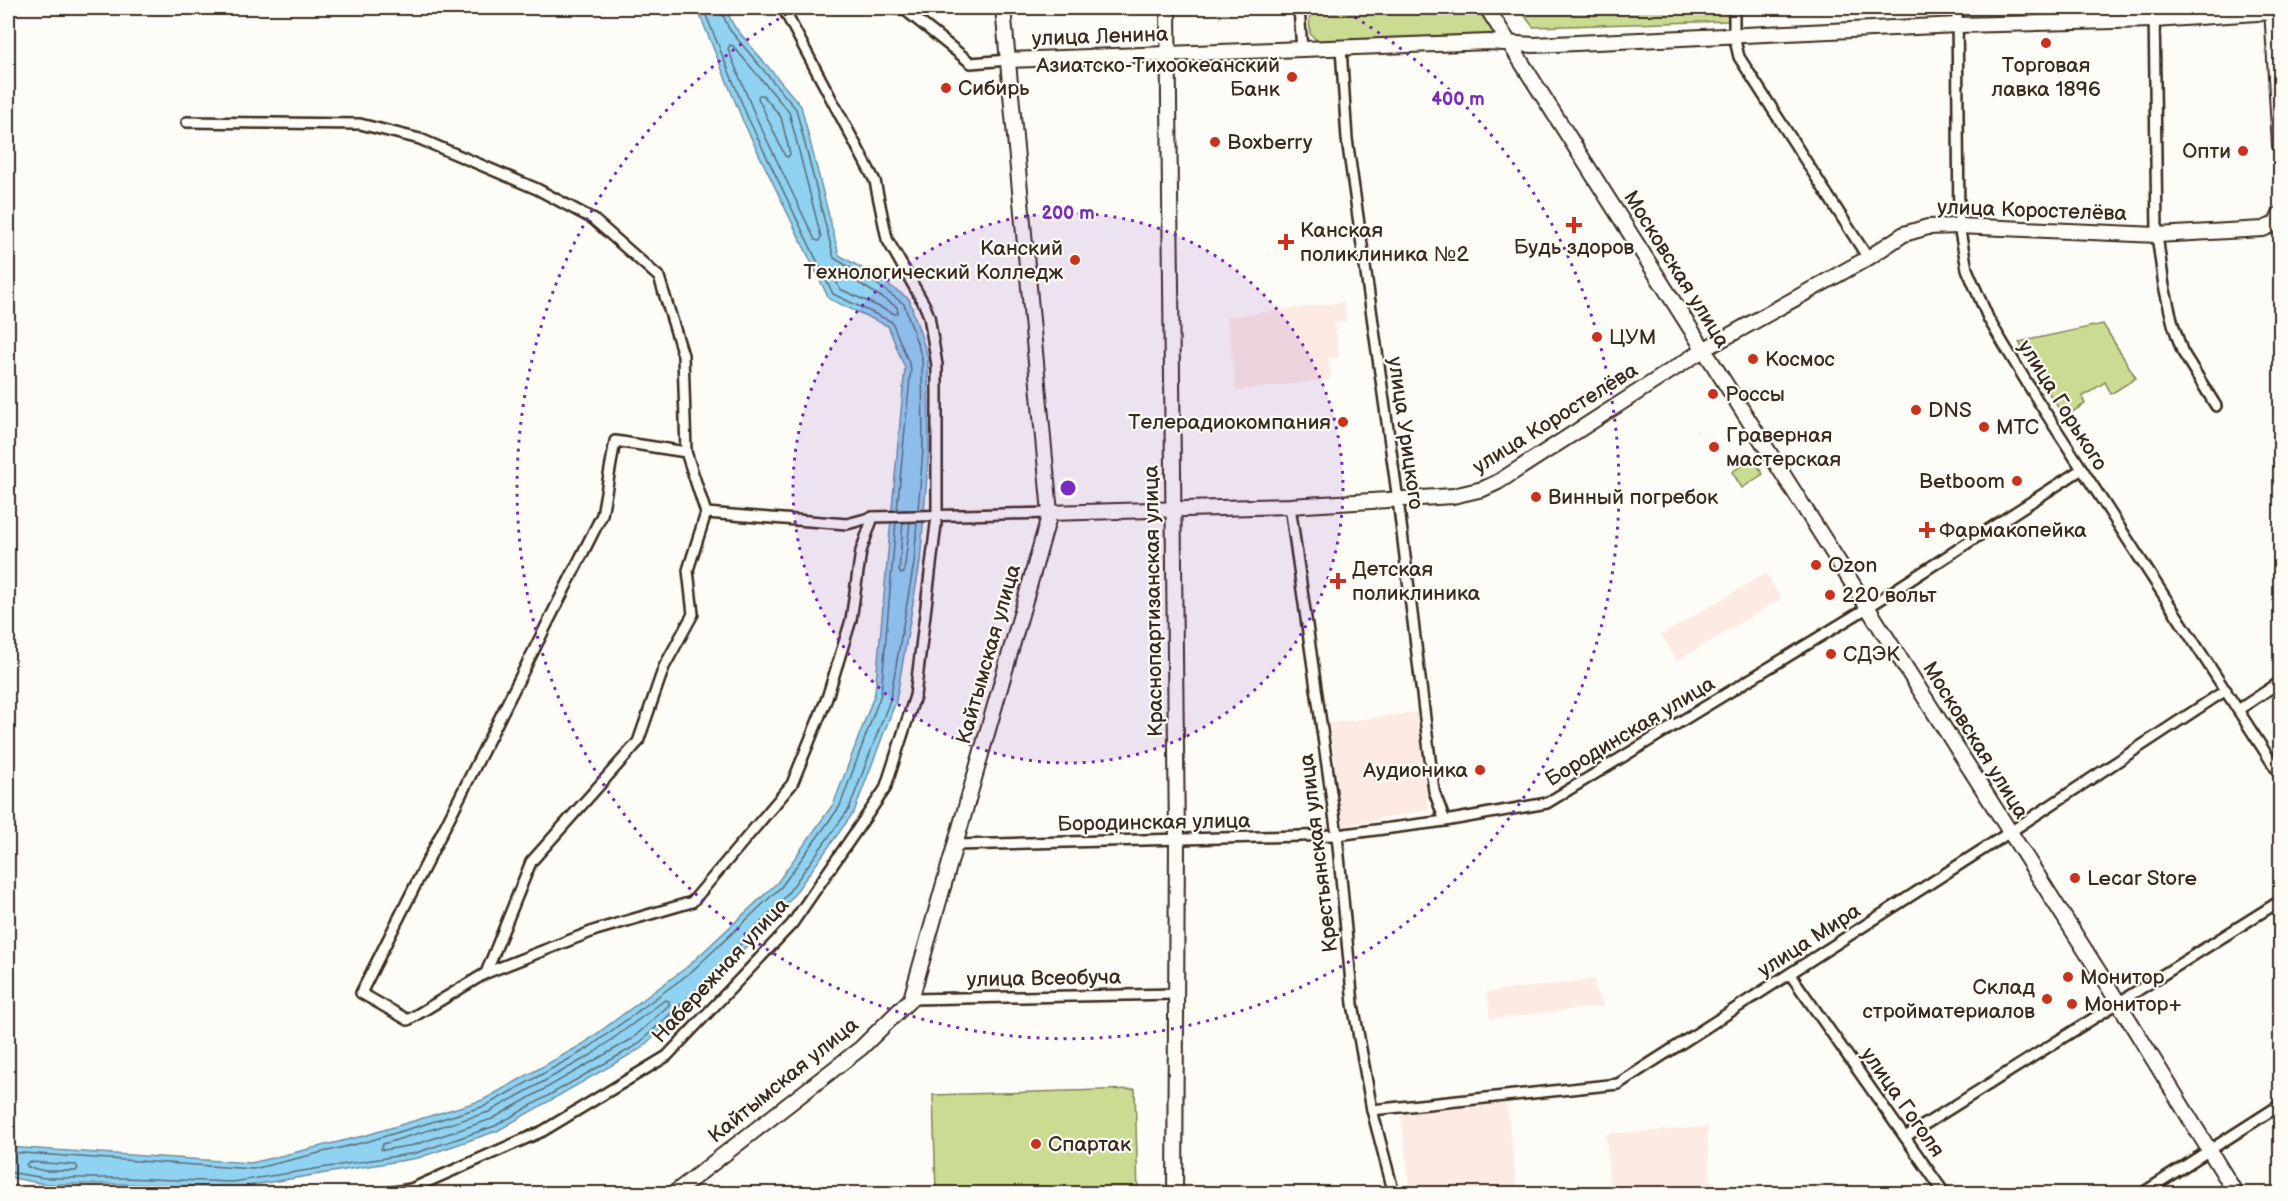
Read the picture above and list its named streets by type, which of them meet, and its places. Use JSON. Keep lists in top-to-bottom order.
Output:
{
  "streets": {
    "street": [
      "улица Ленина",
      "улица Коростелёва",
      "Московская улица",
      "улица Горького",
      "улица Урицкого",
      "Краснопартизанская улица",
      "Кайтымская улица",
      "Бородинская улица",
      "Крестьянская улица",
      "улица Мира",
      "Набережная улица",
      "улица Всеобуча",
      "улица Гоголя"
    ]
  },
  "crossings": [
    ["улица Ленина", "Московская улица"],
    ["улица Ленина", "улица Горького"],
    ["улица Ленина", "улица Урицкого"],
    ["улица Ленина", "Краснопартизанская улица"],
    ["улица Ленина", "Кайтымская улица"],
    ["улица Коростелёва", "Московская улица"],
    ["улица Коростелёва", "улица Горького"],
    ["улица Коростелёва", "улица Урицкого"],
    ["улица Коростелёва", "Краснопартизанская улица"],
    ["улица Коростелёва", "Кайтымская улица"],
    ["улица Коростелёва", "Крестьянская улица"],
    ["улица Коростелёва", "Набережная улица"],
    ["Московская улица", "Бородинская улица"],
    ["Московская улица", "улица Мира"],
    ["улица Горького", "Бородинская улица"],
    ["улица Горького", "улица Мира"],
    ["улица Урицкого", "Бородинская улица"],
    ["Краснопартизанская улица", "Бородинская улица"],
    ["Краснопартизанская улица", "улица Всеобуча"],
    ["Кайтымская улица", "Бородинская улица"],
    ["Кайтымская улица", "улица Всеобуча"],
    ["Бородинская улица", "Крестьянская улица"],
    ["Крестьянская улица", "улица Мира"],
    ["улица Мира", "улица Гоголя"]
  ],
  "places": {
    "other": [
      "Торговая лавка 1896",
      "Азиатско-Тихоокеанский Банк",
      "Сибирь",
      "Boxberry",
      "Опти",
      "Канский Технологический Колледж",
      "ЦУМ",
      "Космос",
      "Россы",
      "DNS",
      "Телерадиокомпания",
      "МТС",
      "Граверная мастерская",
      "Betboom",
      "Винный погребок",
      "Ozon",
      "220 вольт",
      "СДЭК",
      "Аудионика",
      "Lecar Store",
      "Монитор",
      "Склад стройматериалов",
      "Монитор+",
      "Спартак"
    ],
    "health": [
      "Будь здоров",
      "Канская поликлиника №2",
      "Фармакопейка",
      "Детская поликлиника"
    ]
  },
  "rings": ["400 m", "200 m"]
}
